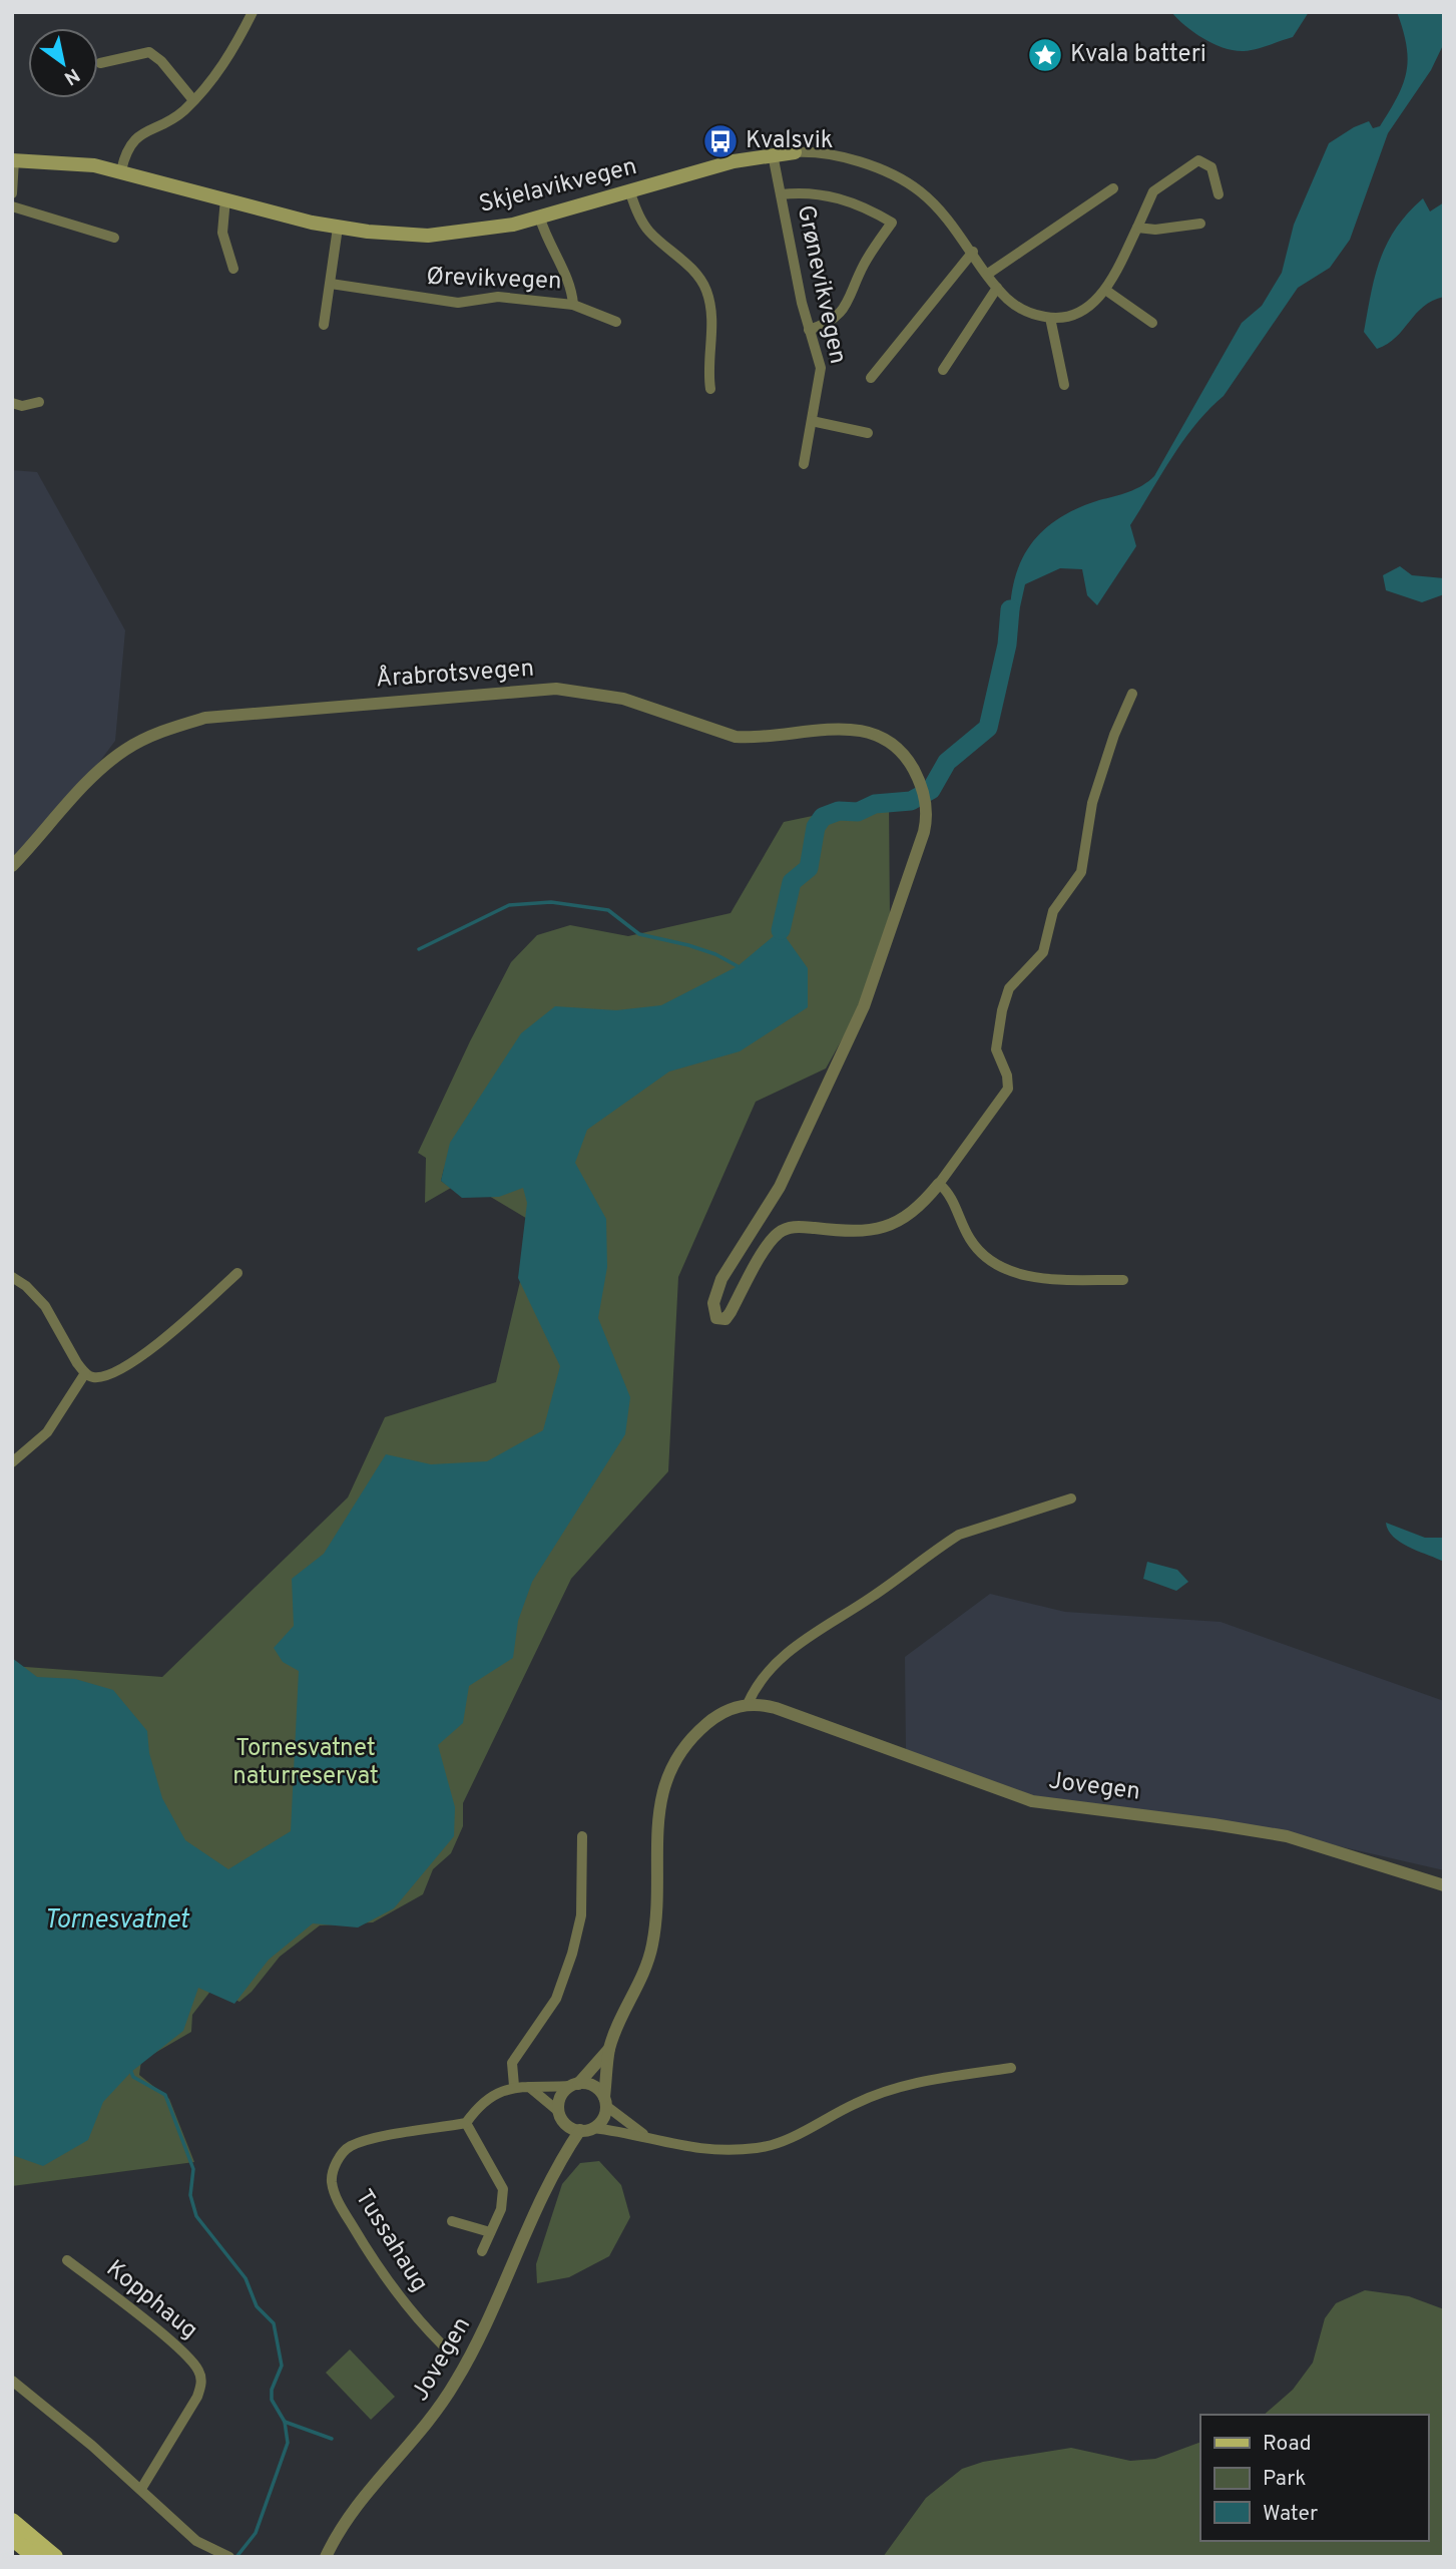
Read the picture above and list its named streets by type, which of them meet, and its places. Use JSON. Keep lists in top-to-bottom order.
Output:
{
  "streets": {
    "main road": ["Skjelavikvegen"],
    "street": [
      "Ørevikvegen",
      "Grønevikvegen",
      "Årabrotsvegen",
      "Jovegen",
      "Tussahaug",
      "Kopphaug"
    ]
  },
  "crossings": [
    ["Skjelavikvegen", "Ørevikvegen"],
    ["Skjelavikvegen", "Grønevikvegen"]
  ],
  "water": ["Tornesvatnet"],
  "parks": ["Tornesvatnet naturreservat"],
  "places": {
    "place": ["Kvala batteri"],
    "bus stop": ["Kvalsvik"]
  },
  "legend": ["Road", "Park", "Water"],
  "north": "bottom right"
}
